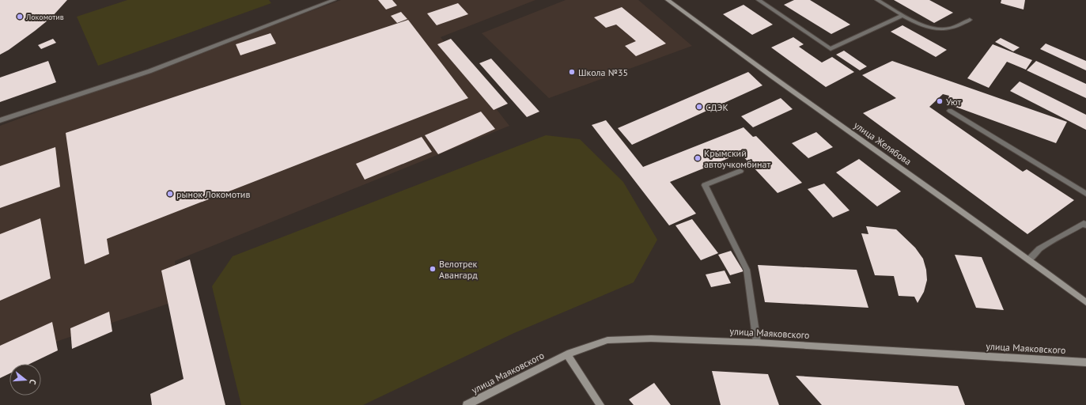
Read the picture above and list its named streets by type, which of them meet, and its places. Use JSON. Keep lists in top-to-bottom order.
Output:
{
  "streets": {
    "main road": ["улица Желябова", "улица Маяковского"]
  },
  "places": [
    "Локомотив",
    "Школа №35",
    "Уют",
    "СДЭК",
    "Крымский автоучкомбинат",
    "рынок Локомотив",
    "Велотрек Авангард"
  ],
  "north": "right"
}
